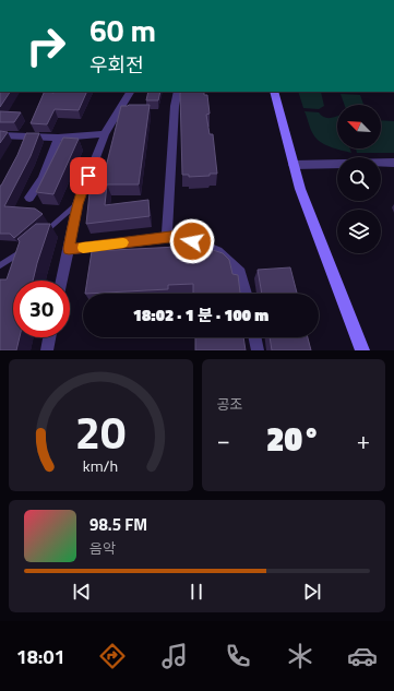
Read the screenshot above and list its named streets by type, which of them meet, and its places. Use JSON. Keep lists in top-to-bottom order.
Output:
{
  "north": "top left",
  "page": {
    "turn": ["60 m", "우회전"],
    "limit": "30",
    "trip": "18:02 · 1 분 · 100 m",
    "tile": "공조",
    "heat": ["−", "20°", "+"],
    "song": ["98.5 FM", "음악"],
    "tabs": "18:01",
    "gauge": ["20", "km/h"]
  }
}
